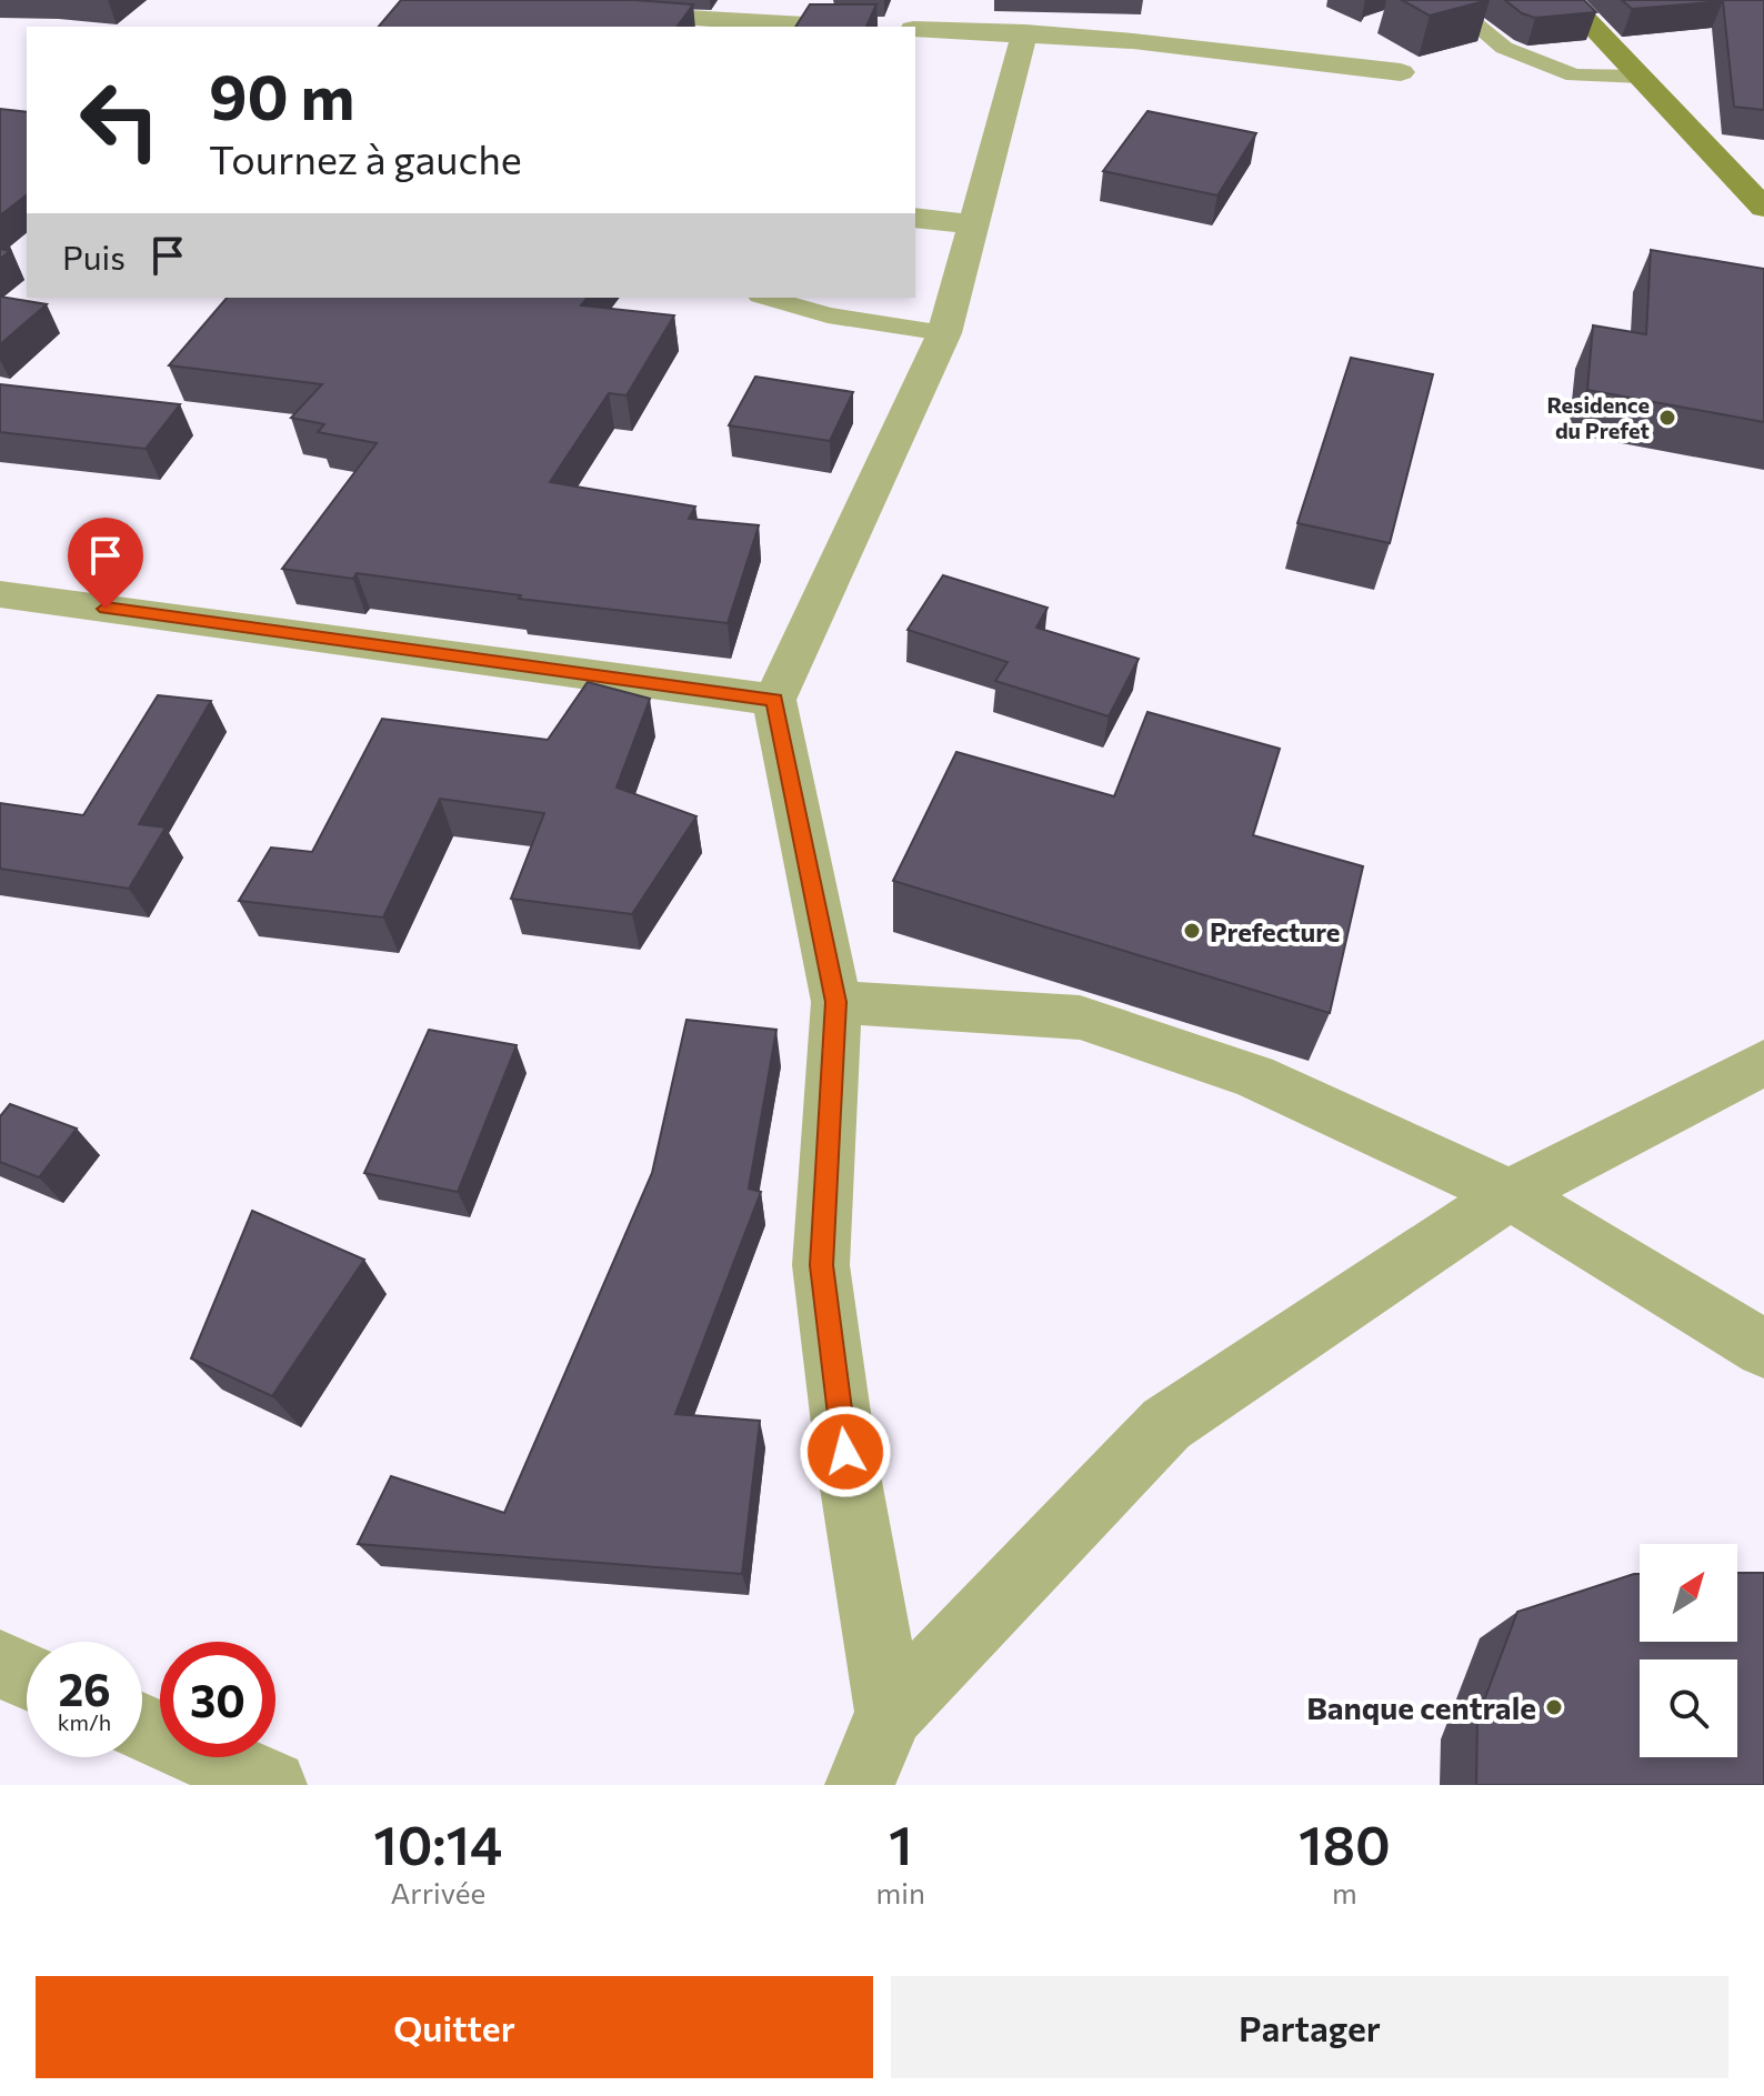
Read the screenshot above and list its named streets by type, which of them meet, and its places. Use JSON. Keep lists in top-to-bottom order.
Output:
{
  "places": ["Residence du Prefet", "Prefecture", "Banque centrale"],
  "north": "top right",
  "page": {
    "turn": ["90 m", "Tournez à gauche"],
    "then": "Puis",
    "speed": "26 km/h",
    "limit": "30",
    "eta": [
      "10:14",
      "Arrivée",
      "1",
      "min",
      "180",
      "m"
    ],
    "buttons": ["Quitter", "Partager"]
  }
}
